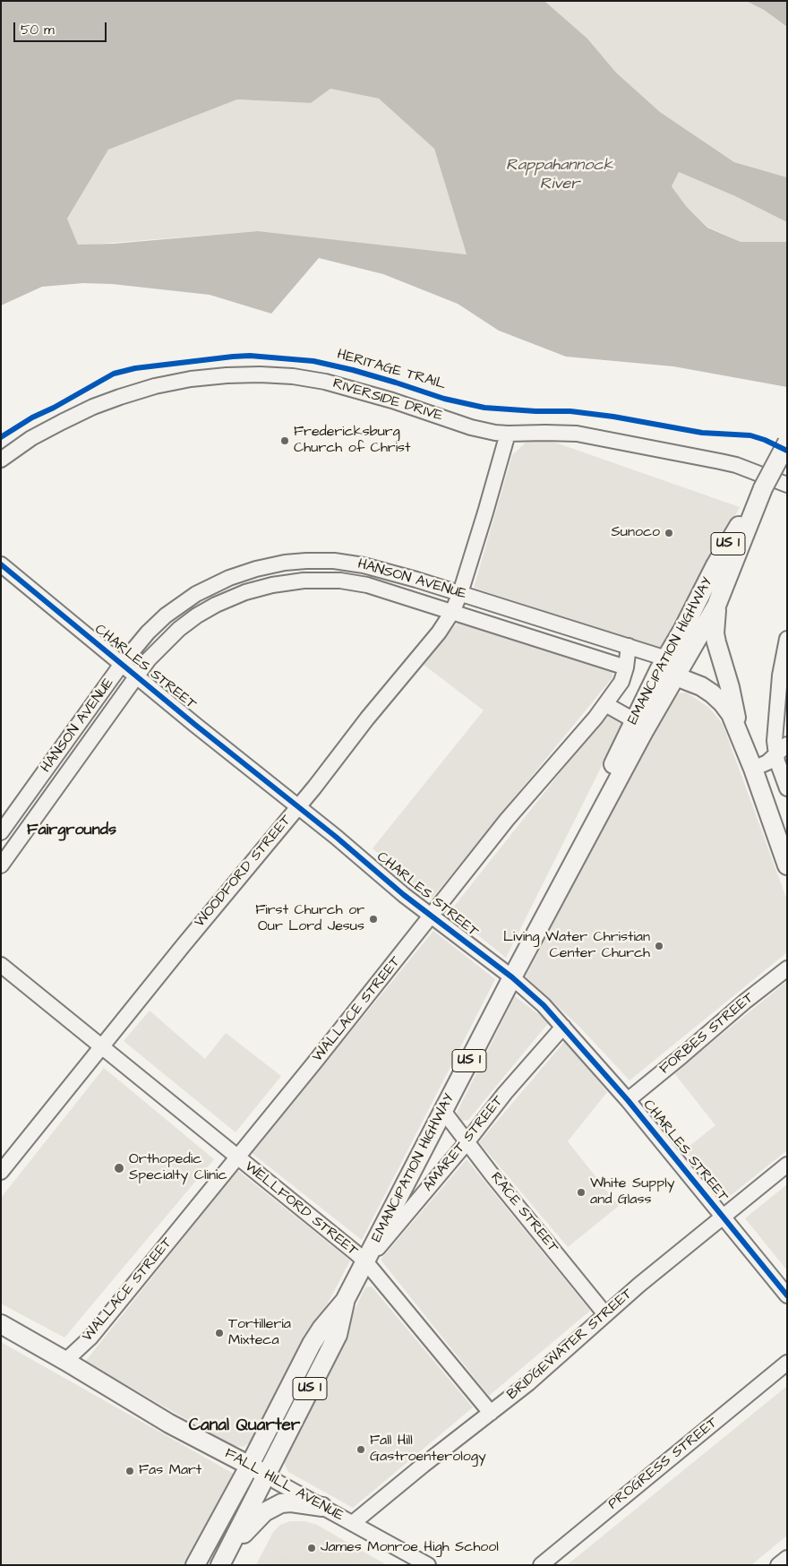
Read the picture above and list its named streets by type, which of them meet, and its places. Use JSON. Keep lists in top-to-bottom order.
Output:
{
  "streets": {
    "main road": ["US 1", "EMANCIPATION HIGHWAY", "FALL HILL AVENUE"],
    "street": [
      "RIVERSIDE DRIVE",
      "HANSON AVENUE",
      "CHARLES STREET",
      "WOODFORD STREET",
      "WALLACE STREET",
      "FORBES STREET",
      "AMARET STREET",
      "WELLFORD STREET",
      "RACE STREET",
      "BRIDGEWATER STREET",
      "PROGRESS STREET"
    ],
    "cycle path": ["HERITAGE TRAIL"]
  },
  "crossings": [
    ["RIVERSIDE DRIVE", "WOODFORD STREET"],
    ["HANSON AVENUE", "EMANCIPATION HIGHWAY"],
    ["HANSON AVENUE", "CHARLES STREET"],
    ["HANSON AVENUE", "WOODFORD STREET"],
    ["HANSON AVENUE", "WALLACE STREET"],
    ["EMANCIPATION HIGHWAY", "CHARLES STREET"],
    ["EMANCIPATION HIGHWAY", "AMARET STREET"],
    ["EMANCIPATION HIGHWAY", "WELLFORD STREET"],
    ["EMANCIPATION HIGHWAY", "RACE STREET"],
    ["EMANCIPATION HIGHWAY", "FALL HILL AVENUE"],
    ["CHARLES STREET", "WOODFORD STREET"],
    ["CHARLES STREET", "WALLACE STREET"],
    ["CHARLES STREET", "FORBES STREET"],
    ["CHARLES STREET", "AMARET STREET"],
    ["CHARLES STREET", "BRIDGEWATER STREET"],
    ["WOODFORD STREET", "WELLFORD STREET"],
    ["WALLACE STREET", "WELLFORD STREET"],
    ["WALLACE STREET", "FALL HILL AVENUE"],
    ["AMARET STREET", "WELLFORD STREET"],
    ["AMARET STREET", "RACE STREET"],
    ["WELLFORD STREET", "BRIDGEWATER STREET"],
    ["RACE STREET", "BRIDGEWATER STREET"],
    ["BRIDGEWATER STREET", "FALL HILL AVENUE"]
  ],
  "districts": ["Fairgrounds", "Canal Quarter"],
  "water": ["Rappahannock River"],
  "places": [
    "Fredericksburg Church of Christ",
    "Sunoco",
    "First Church or Our Lord Jesus",
    "Living Water Christian Center Church",
    "Orthopedic Specialty Clinic",
    "White Supply and Glass",
    "Tortillería Mixteca",
    "Fall Hill Gastroenterology",
    "Fas Mart",
    "James Monroe High School"
  ],
  "scale_bar": "50 m"
}
